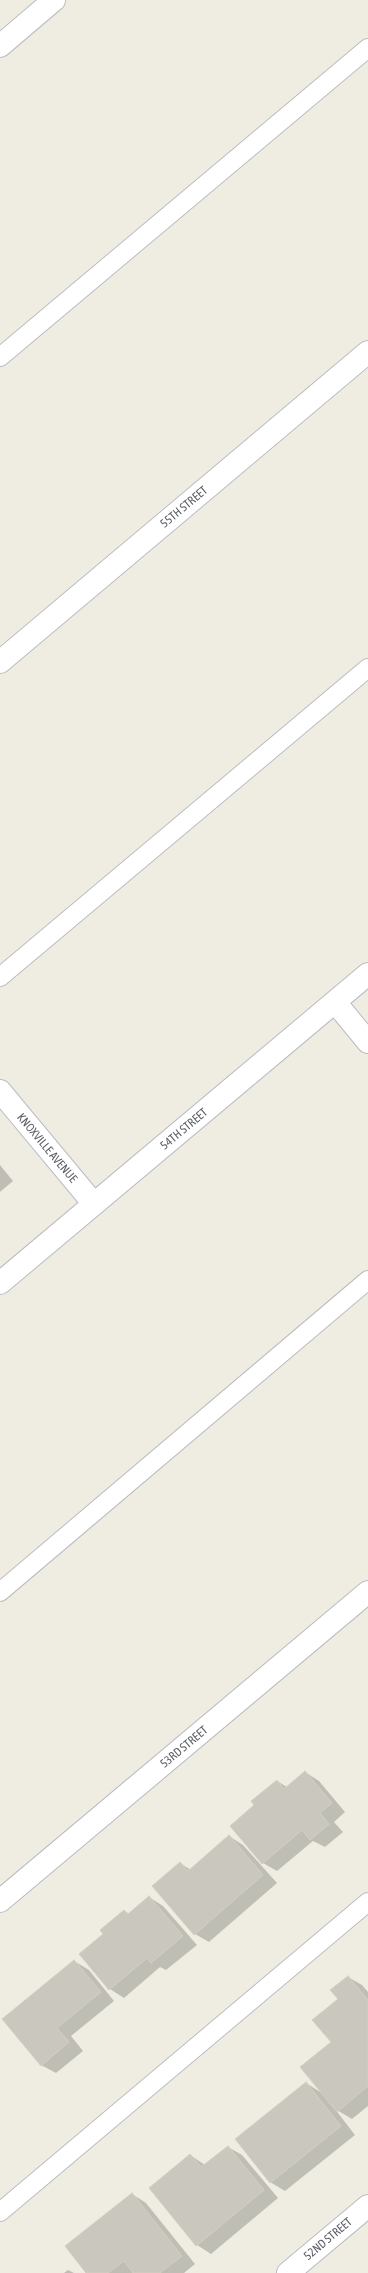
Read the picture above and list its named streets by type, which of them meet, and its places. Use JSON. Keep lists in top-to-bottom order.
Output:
{
  "streets": {
    "street": [
      "55TH STREET",
      "54TH STREET",
      "KNOXVILLE AVENUE",
      "53RD STREET",
      "52ND STREET"
    ]
  },
  "crossings": [
    ["54TH STREET", "KNOXVILLE AVENUE"]
  ]
}
